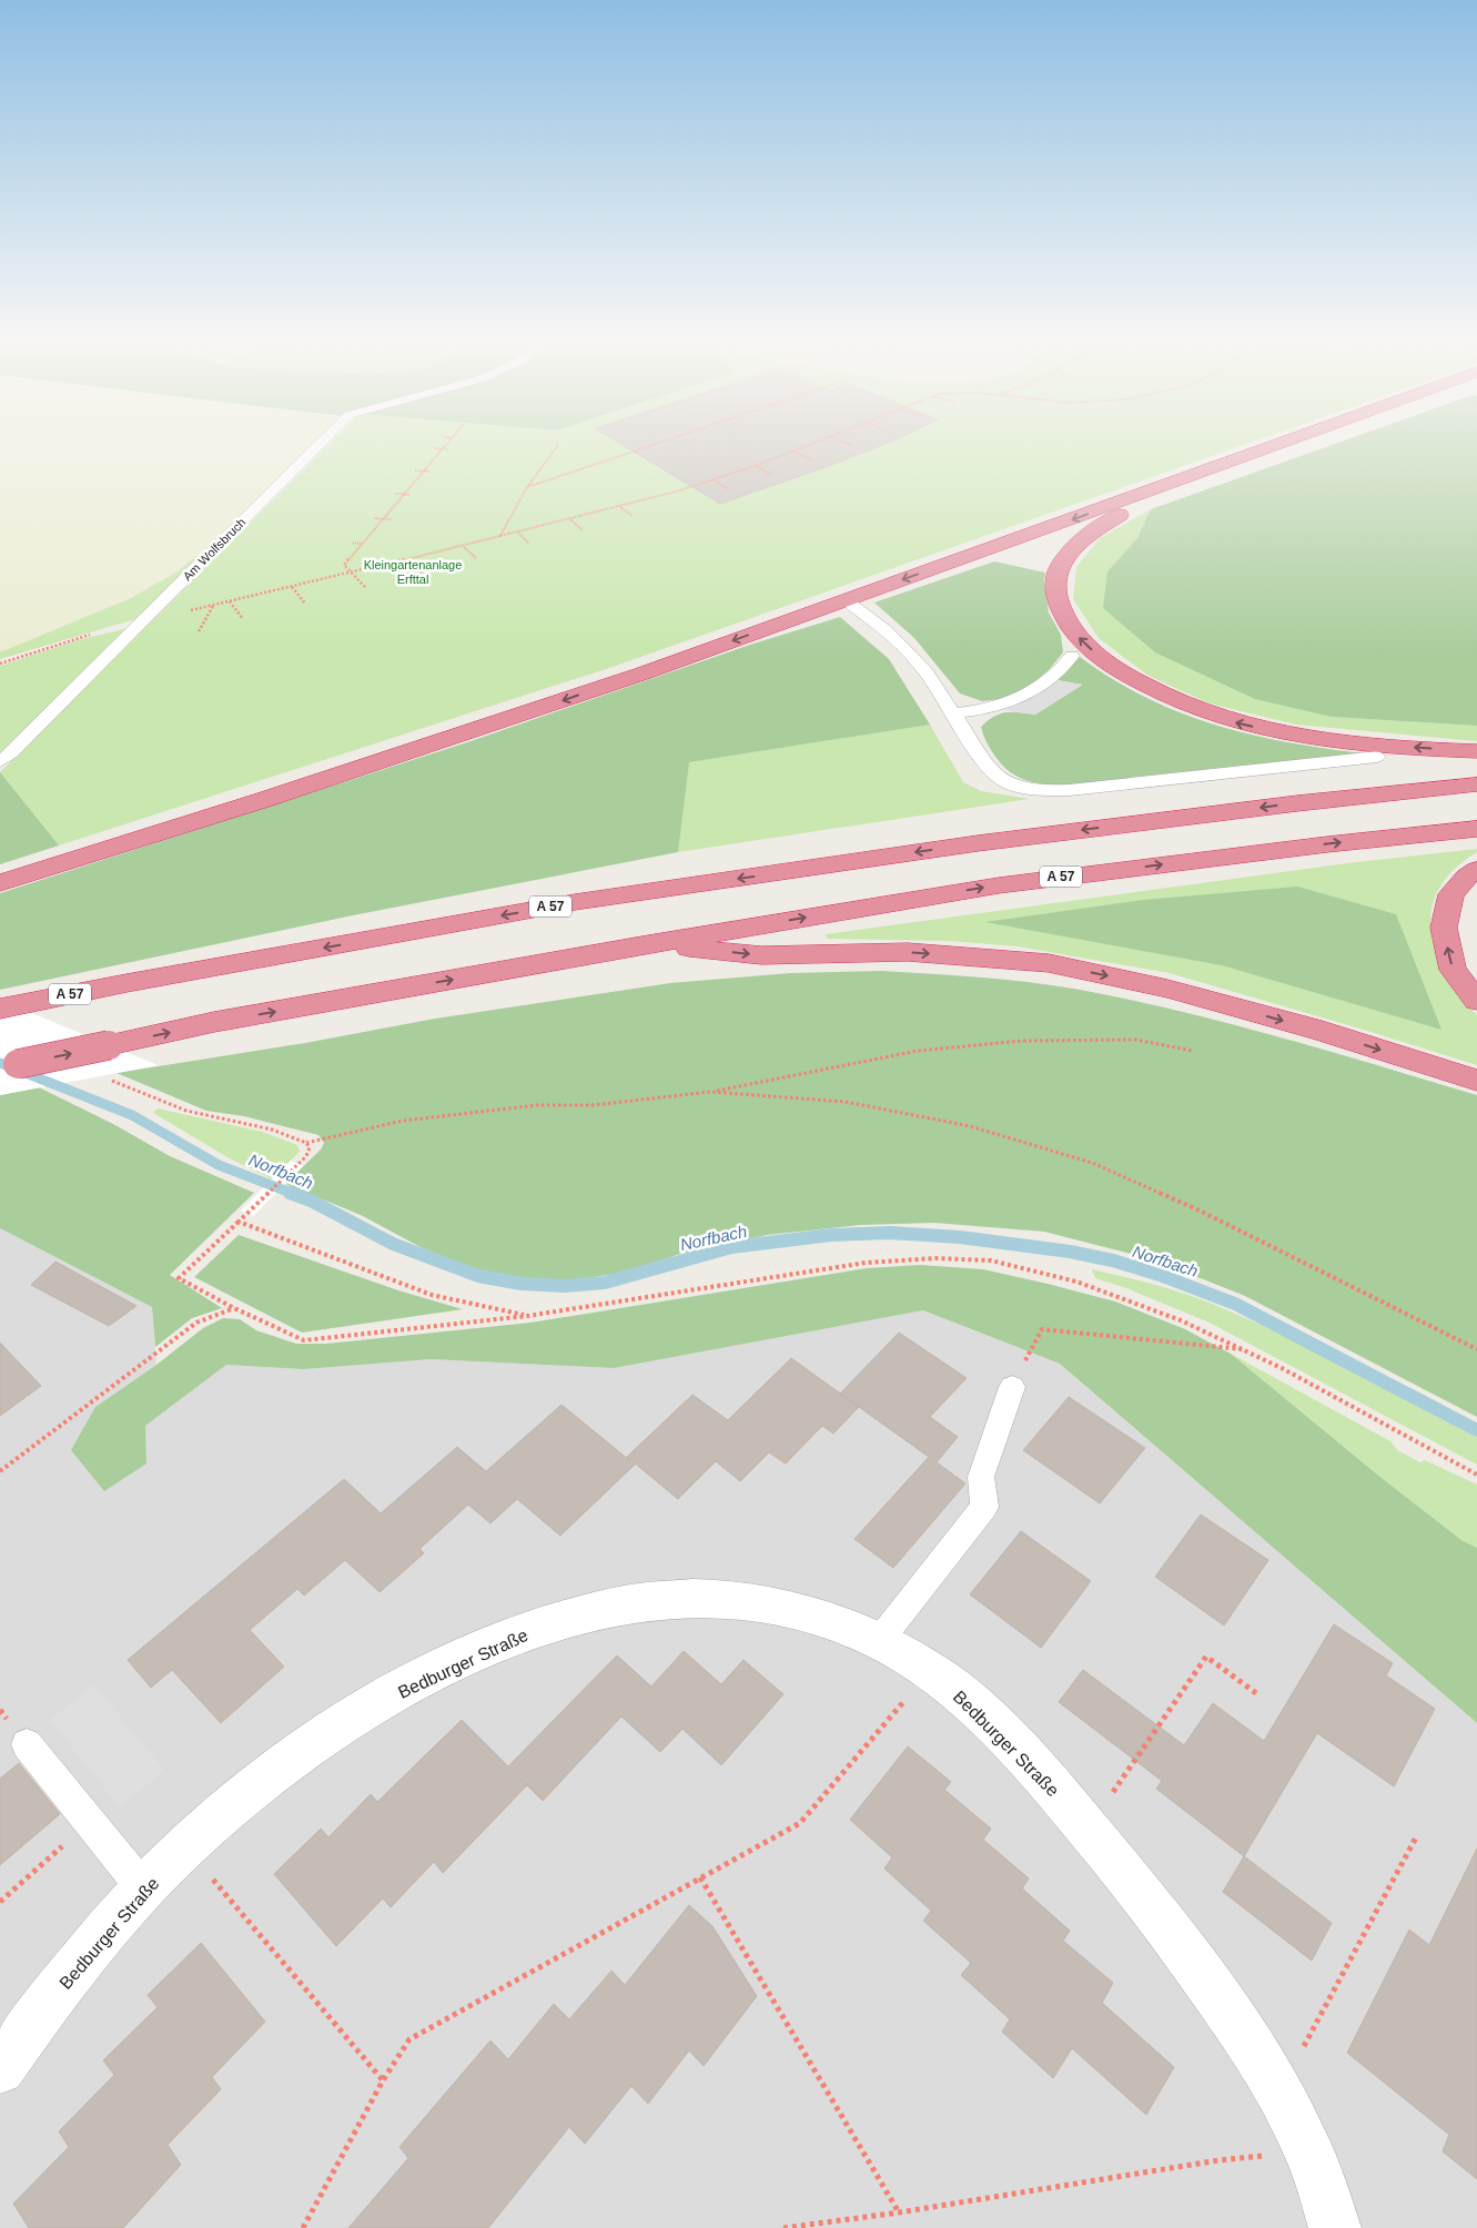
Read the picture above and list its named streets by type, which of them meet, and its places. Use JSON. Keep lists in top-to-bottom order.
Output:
{
  "streets": {
    "highway": ["A 57"],
    "street": ["Bedburger Straße"],
    "lane": ["Am Wolfsbruch"]
  },
  "water": ["Norfbach"],
  "parks": ["Kleingartenanlage Erfttal"]
}
